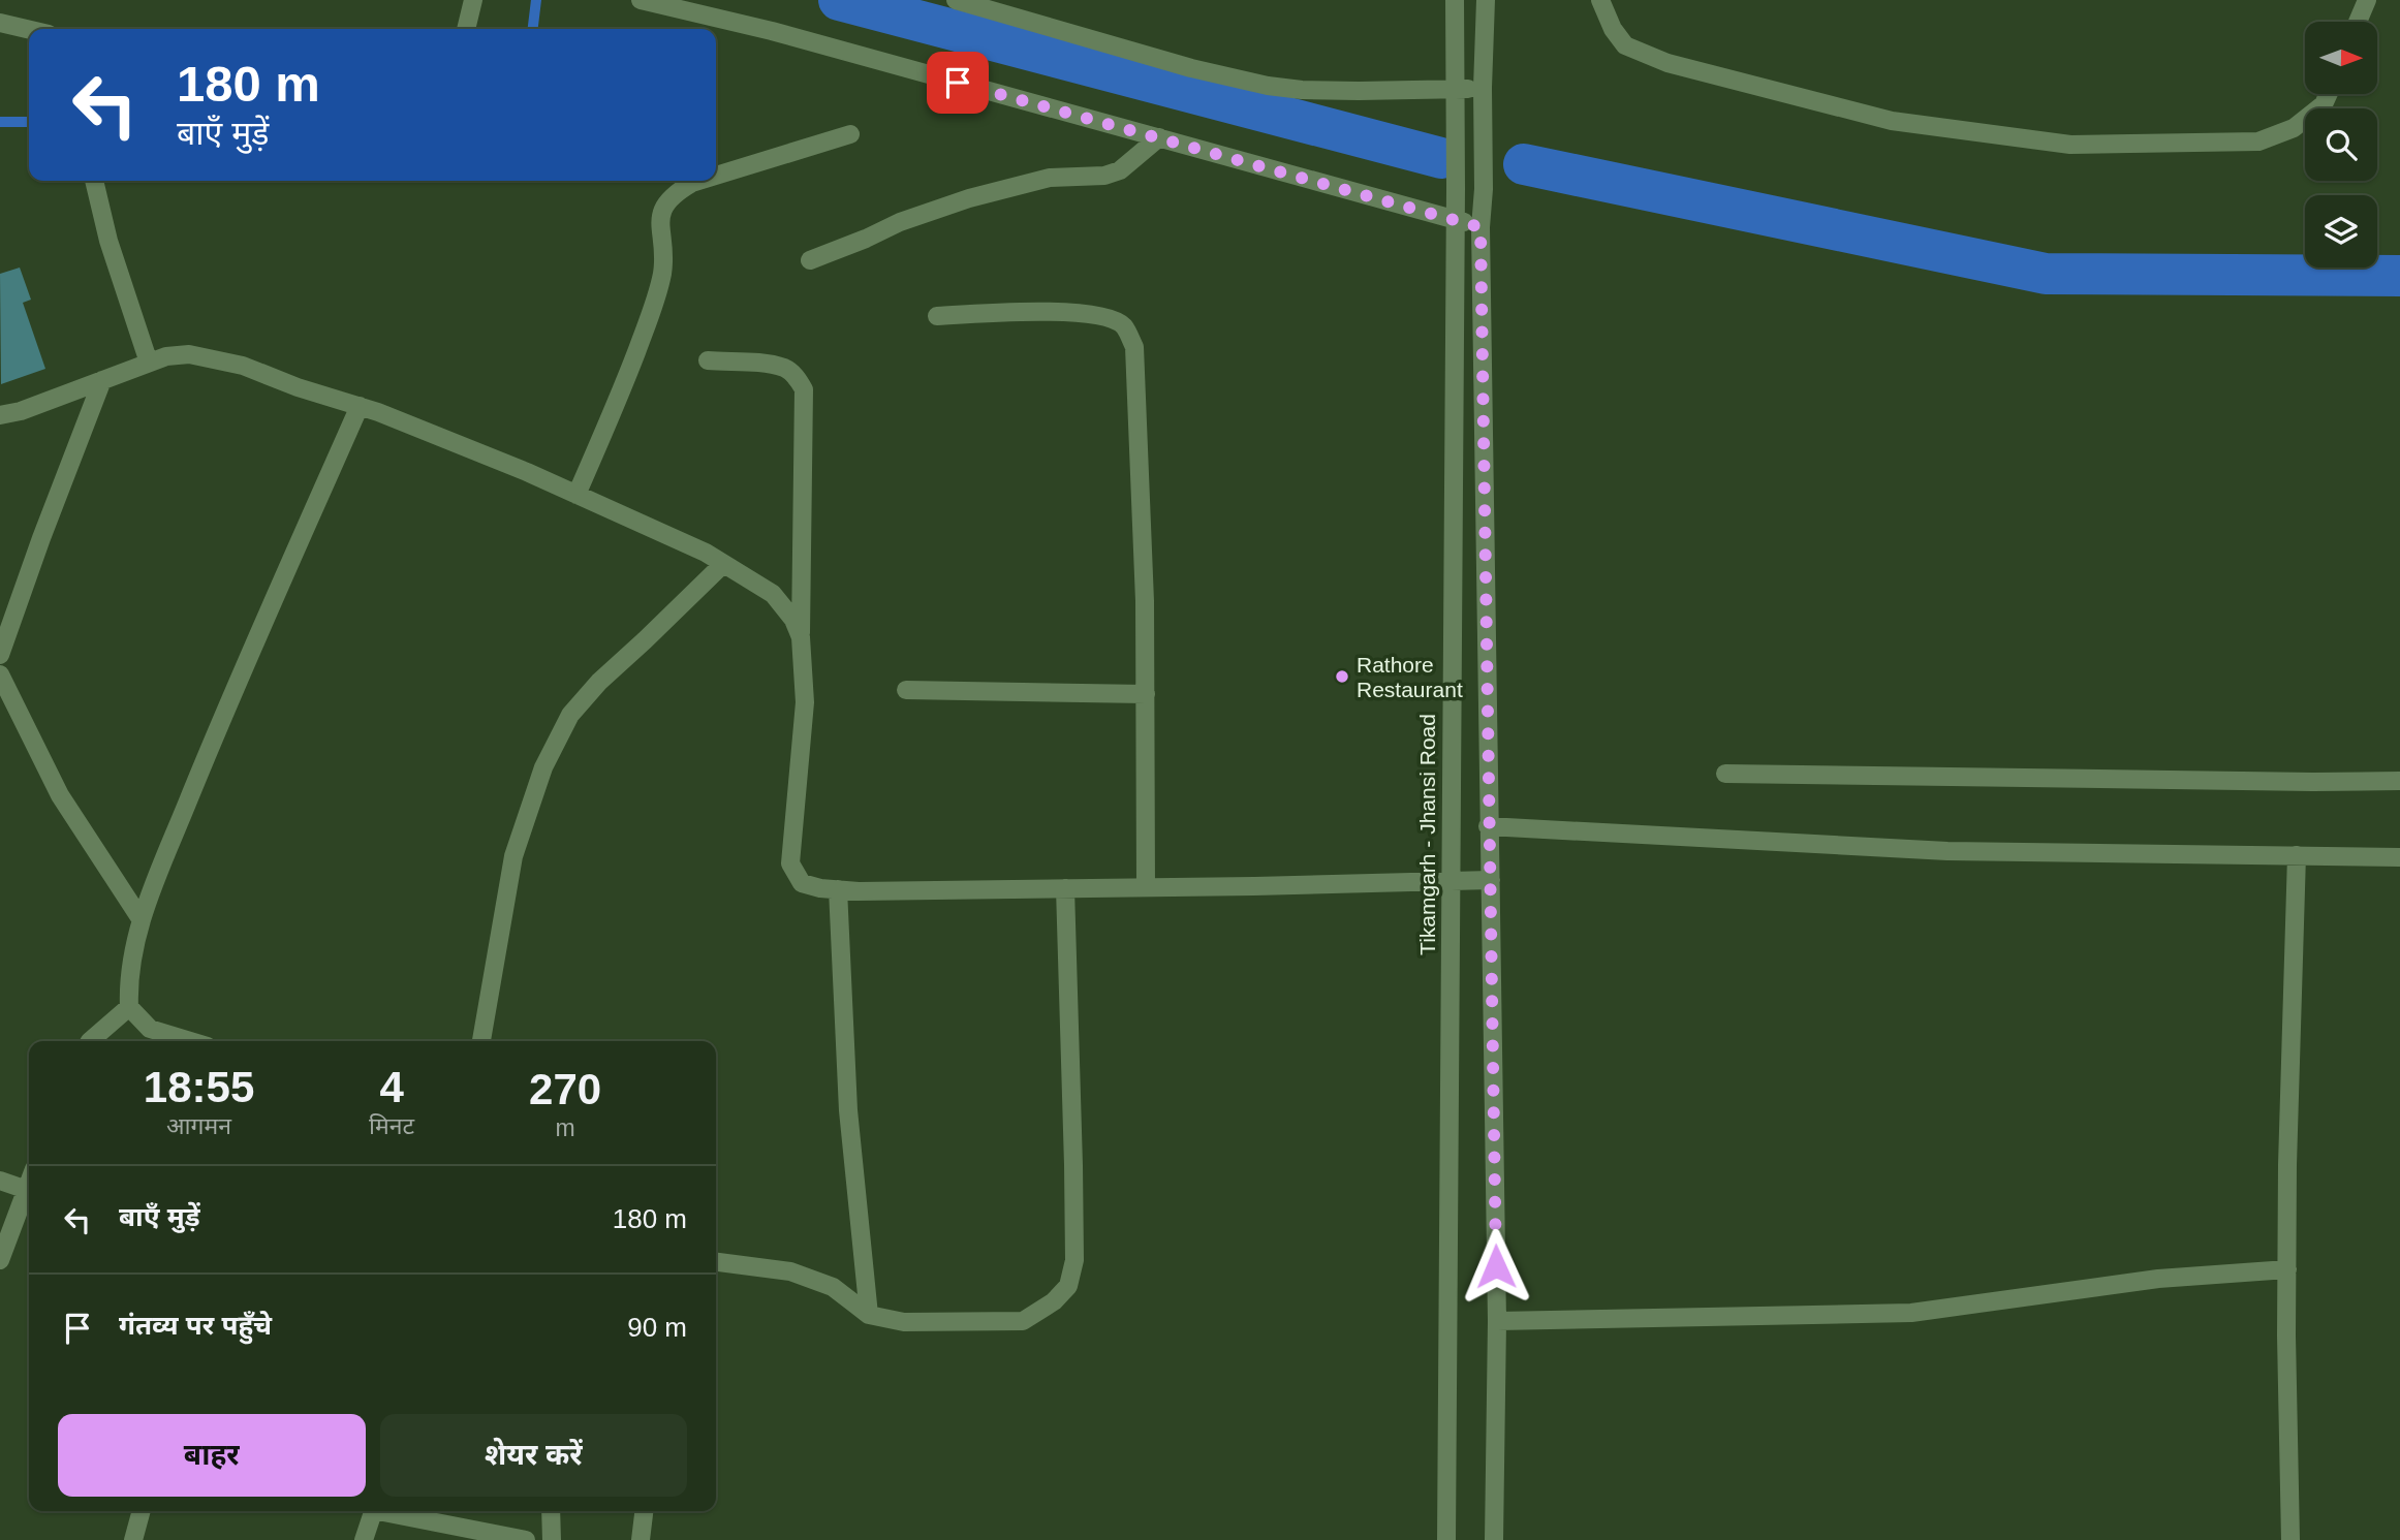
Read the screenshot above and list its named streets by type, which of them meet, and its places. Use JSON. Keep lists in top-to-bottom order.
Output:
{
  "streets": {
    "street": ["Tikamgarh - Jhansi Road"]
  },
  "places": ["Rathore Restaurant"],
  "north": "right",
  "page": {
    "turn": ["180 m", "बाएँ मुड़ें"],
    "eta": [
      "18:55",
      "आगमन",
      "4",
      "मिनट",
      "270",
      "m"
    ],
    "list": [
      {
        "name": "बाएँ मुड़ें",
        "value": "180 m"
      },
      {
        "name": "गंतव्य पर पहुँचे",
        "value": "90 m"
      }
    ],
    "buttons": ["बाहर", "शेयर करें"]
  }
}
